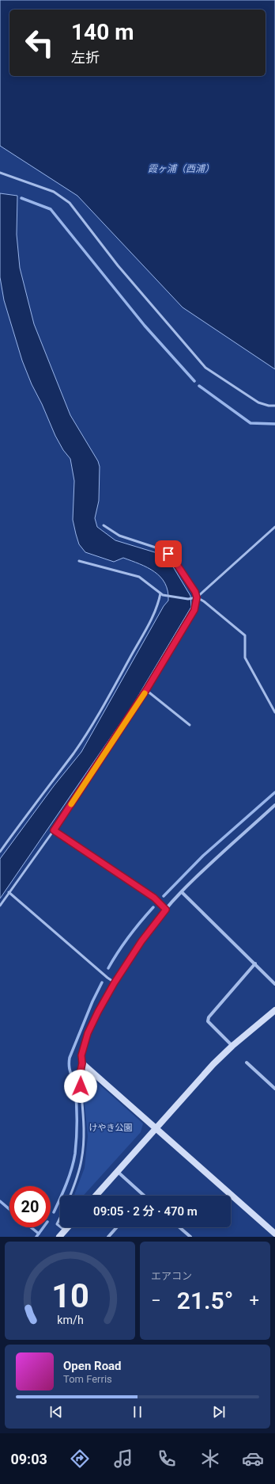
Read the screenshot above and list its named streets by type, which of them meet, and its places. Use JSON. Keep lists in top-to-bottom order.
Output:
{
  "water": ["霞ヶ浦（西浦）"],
  "parks": ["けやき公園"],
  "page": {
    "turn": ["140 m", "左折"],
    "limit": "20",
    "trip": "09:05 · 2 分 · 470 m",
    "tile": "エアコン",
    "heat": ["−", "21.5°", "+"],
    "song": ["Open Road", "Tom Ferris"],
    "tabs": "09:03",
    "gauge": ["10", "km/h"]
  }
}
